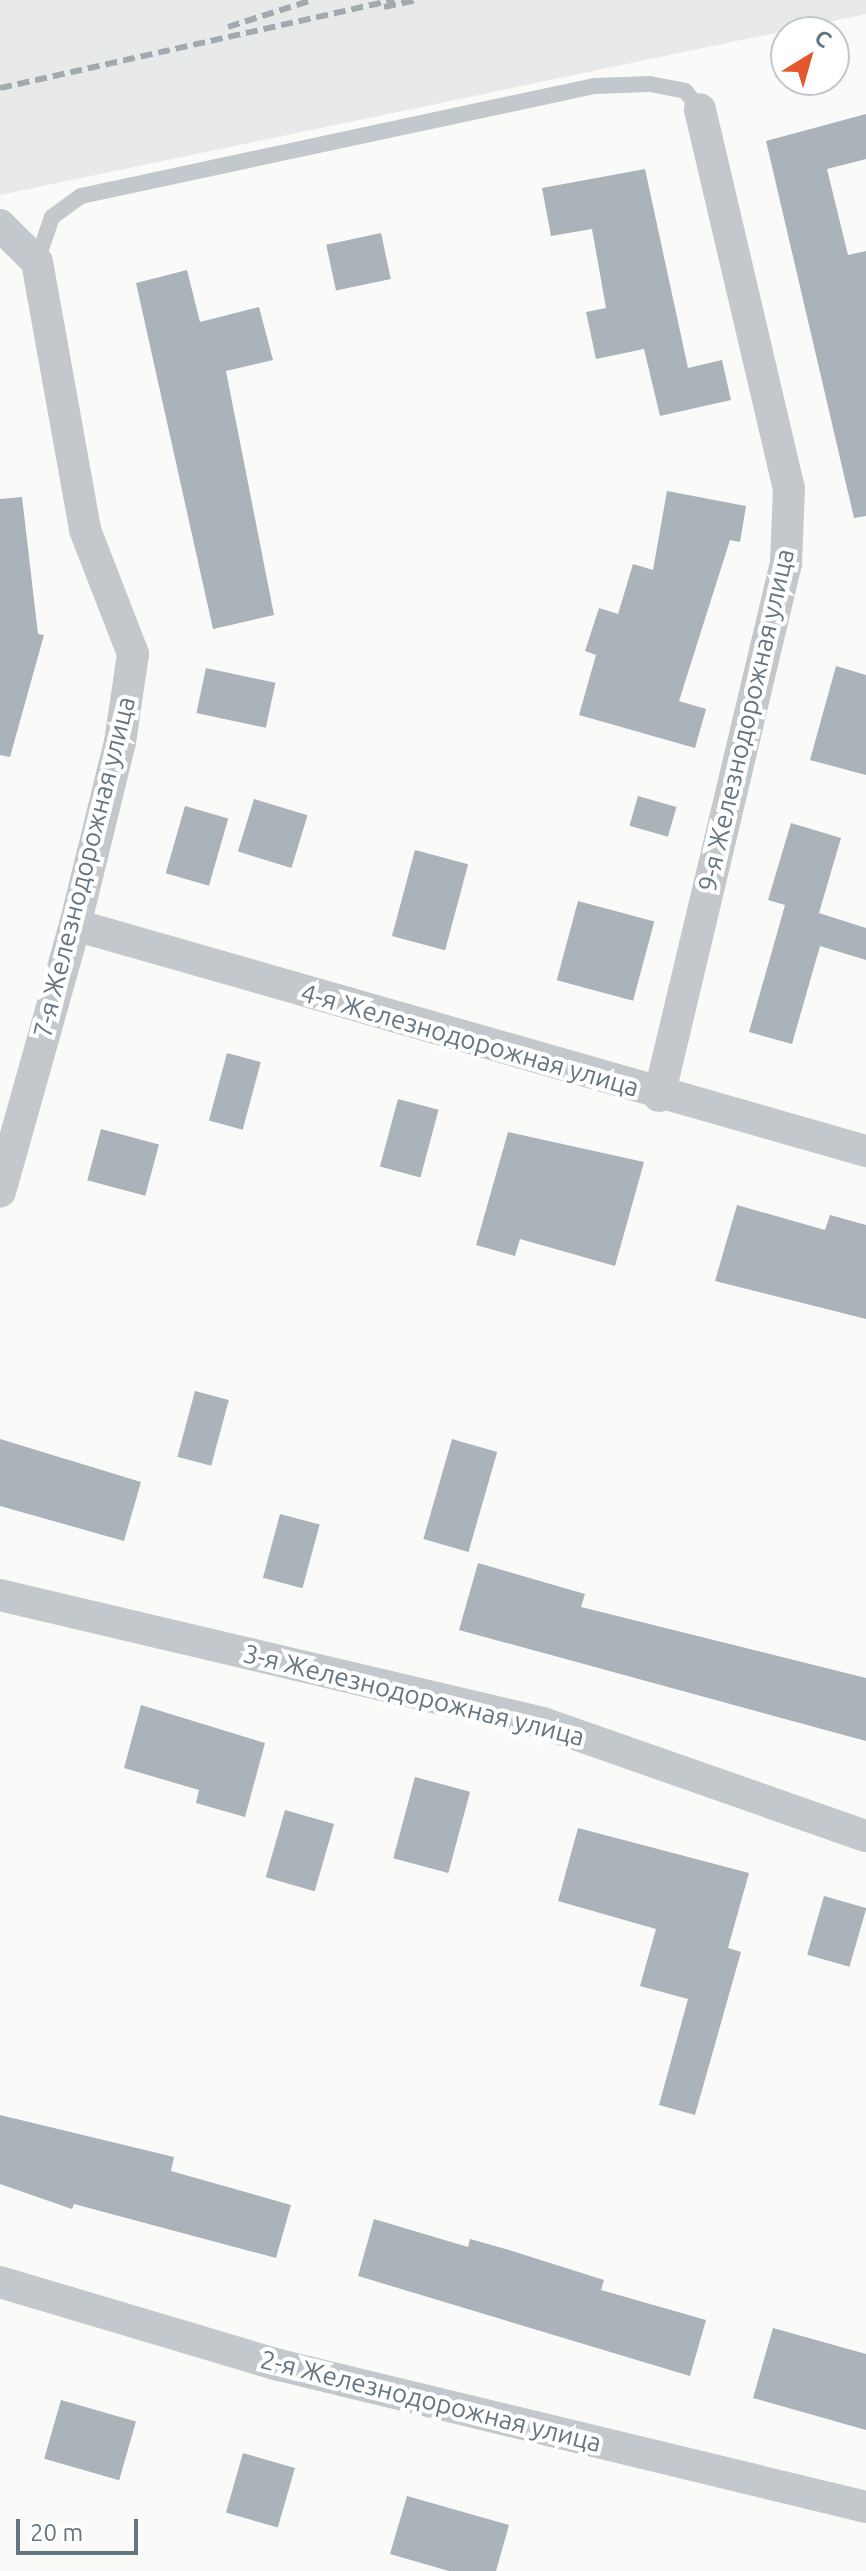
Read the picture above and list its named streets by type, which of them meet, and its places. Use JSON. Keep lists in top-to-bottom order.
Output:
{
  "streets": {
    "street": [
      "9-я Железнодорожная улица",
      "7-я Железнодорожная улица",
      "4-я Железнодорожная улица",
      "3-я Железнодорожная улица",
      "2-я Железнодорожная улица"
    ]
  },
  "crossings": [
    ["9-я Железнодорожная улица", "4-я Железнодорожная улица"],
    ["7-я Железнодорожная улица", "4-я Железнодорожная улица"]
  ],
  "scale_bar": "20 m",
  "north": "top right"
}
